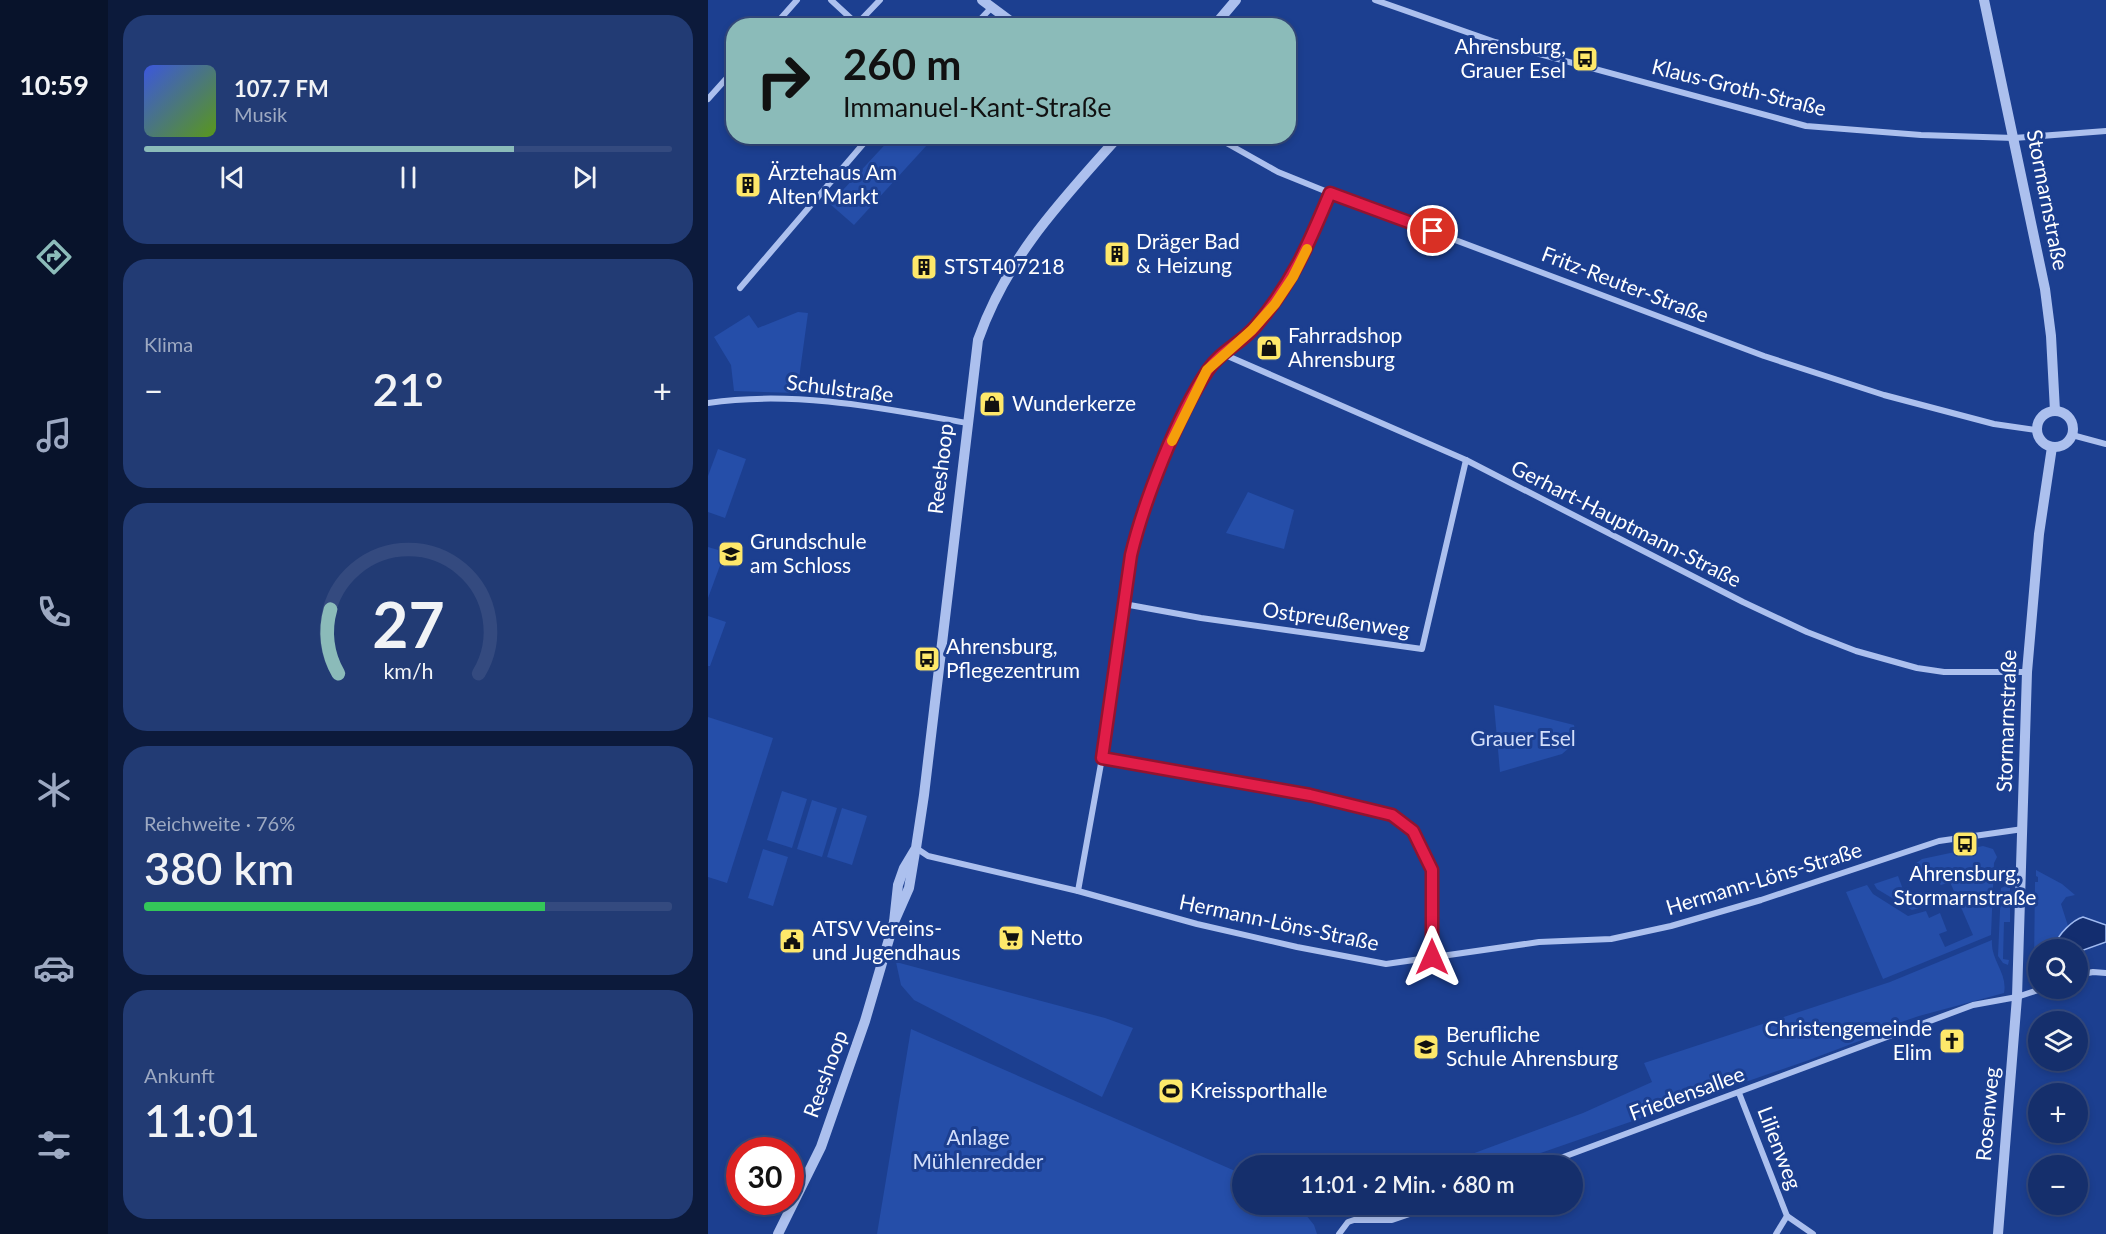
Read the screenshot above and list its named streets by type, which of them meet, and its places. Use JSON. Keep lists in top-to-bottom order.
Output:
{
  "streets": {
    "street": [
      "Klaus-Groth-Straße",
      "Stormarnstraße",
      "Fritz-Reuter-Straße",
      "Schulstraße",
      "Reeshoop",
      "Gerhart-Hauptmann-Straße",
      "Ostpreußenweg",
      "Hermann-Löns-Straße",
      "Friedensallee",
      "Rosenweg",
      "Lilienweg"
    ]
  },
  "crossings": [
    ["Klaus-Groth-Straße", "Stormarnstraße"],
    ["Stormarnstraße", "Fritz-Reuter-Straße"],
    ["Stormarnstraße", "Gerhart-Hauptmann-Straße"],
    ["Stormarnstraße", "Hermann-Löns-Straße"],
    ["Stormarnstraße", "Friedensallee"],
    ["Stormarnstraße", "Rosenweg"],
    ["Schulstraße", "Reeshoop"],
    ["Reeshoop", "Hermann-Löns-Straße"],
    ["Gerhart-Hauptmann-Straße", "Ostpreußenweg"],
    ["Friedensallee", "Rosenweg"],
    ["Friedensallee", "Lilienweg"]
  ],
  "parks": ["Grauer Esel", "Anlage Mühlenredder"],
  "places": {
    "bus stop": ["Ahrensburg, Grauer Esel", "Ahrensburg, Pflegezentrum", "Ahrensburg, Stormarnstraße"],
    "building": ["Ärztehaus Am Alten Markt", "Dräger Bad & Heizung", "STST407218"],
    "shop": ["Fahrradshop Ahrensburg", "Wunderkerze"],
    "school or university": ["Grundschule am Schloss", "Berufliche Schule Ahrensburg"],
    "supermarket": ["Netto"],
    "public building": ["ATSV Vereins- und Jugendhaus"],
    "church": ["Christengemeinde Elim"],
    "sports": ["Kreissporthalle"]
  },
  "page": {
    "tabs": "10:59",
    "turn": ["260 m", "Immanuel-Kant-Straße"],
    "song": ["107.7 FM", "Musik"],
    "tile": [
      "Klima",
      ["Reichweite · 76%", "380 km"],
      ["Ankunft", "11:01"]
    ],
    "heat": ["−", "21°", "+"],
    "map_buttons": ["+", "−"],
    "limit": "30",
    "trip": "11:01 · 2 Min. · 680 m",
    "gauge": ["27", "km/h"]
  }
}
